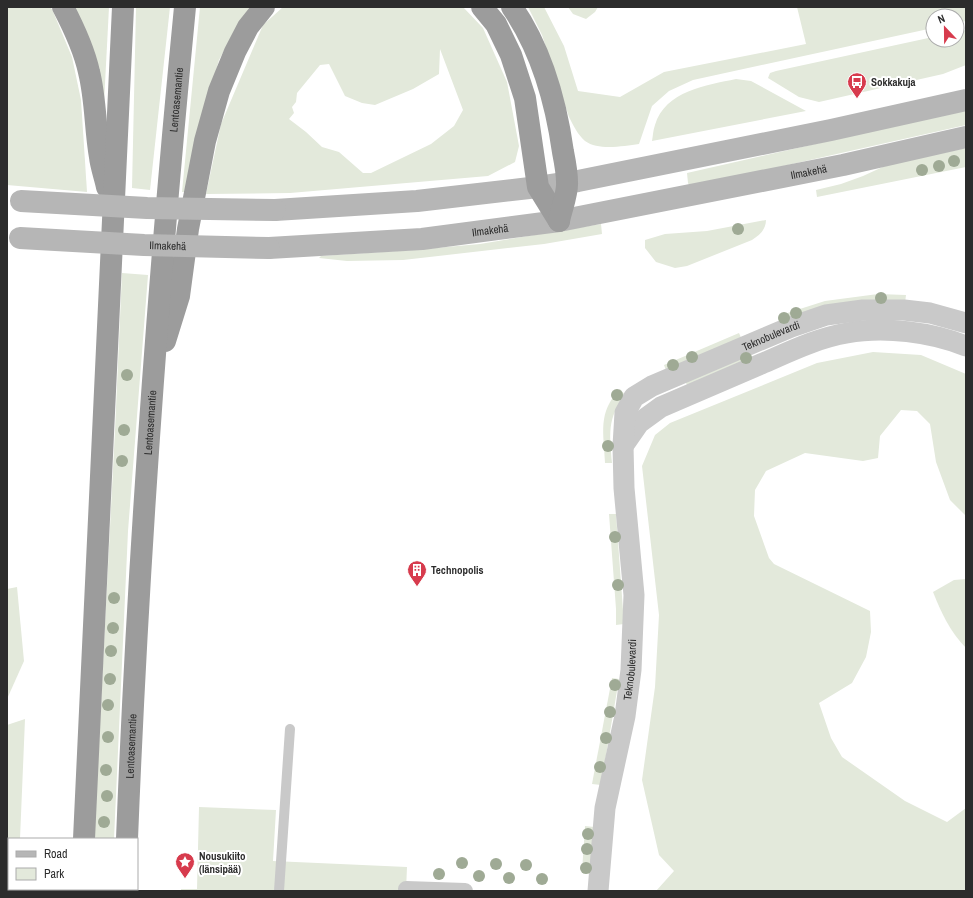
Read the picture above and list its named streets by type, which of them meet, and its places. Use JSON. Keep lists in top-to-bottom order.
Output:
{
  "streets": {
    "highway": ["Lentoasemantie"],
    "main road": ["Ilmakehä"],
    "street": ["Teknobulevardi"]
  },
  "places": {
    "bus stop": ["Sokkakuja"],
    "building": ["Technopolis"],
    "place": ["Nousukiito (länsipää)"]
  },
  "legend": ["Road", "Park"],
  "north": "top"
}
